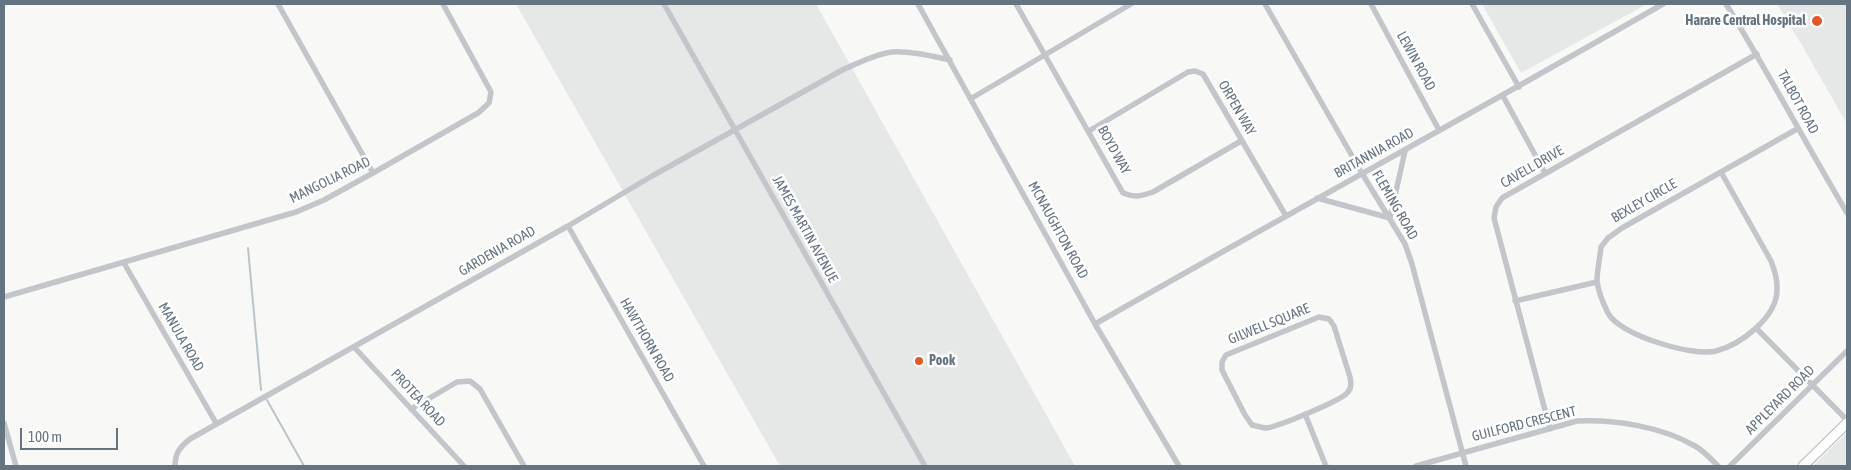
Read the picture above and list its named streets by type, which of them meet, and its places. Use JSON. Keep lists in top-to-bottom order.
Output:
{
  "streets": {
    "street": [
      "LEWIN ROAD",
      "TALBOT ROAD",
      "ORPEN WAY",
      "BOYD WAY",
      "BRITANNIA ROAD",
      "CAVELL DRIVE",
      "MANGOLIA ROAD",
      "BEXLEY CIRCLE",
      "FLEMING ROAD",
      "JAMES MARTIN AVENUE",
      "MCNAUGHTON ROAD",
      "GARDENIA ROAD",
      "GILWELL SQUARE",
      "MANULA ROAD",
      "HAWTHORN ROAD",
      "PROTEA ROAD",
      "APPLEYARD ROAD",
      "GUILFORD CRESCENT"
    ]
  },
  "crossings": [
    ["LEWIN ROAD", "BRITANNIA ROAD"],
    ["TALBOT ROAD", "CAVELL DRIVE"],
    ["TALBOT ROAD", "BEXLEY CIRCLE"],
    ["ORPEN WAY", "BOYD WAY"],
    ["ORPEN WAY", "BRITANNIA ROAD"],
    ["BRITANNIA ROAD", "FLEMING ROAD"],
    ["BRITANNIA ROAD", "MCNAUGHTON ROAD"],
    ["CAVELL DRIVE", "GUILFORD CRESCENT"],
    ["MANGOLIA ROAD", "MANULA ROAD"],
    ["FLEMING ROAD", "GUILFORD CRESCENT"],
    ["JAMES MARTIN AVENUE", "GARDENIA ROAD"],
    ["MCNAUGHTON ROAD", "GARDENIA ROAD"],
    ["GARDENIA ROAD", "MANULA ROAD"],
    ["GARDENIA ROAD", "HAWTHORN ROAD"],
    ["GARDENIA ROAD", "PROTEA ROAD"]
  ],
  "places": ["Harare Central Hospital", "Pook"],
  "scale_bar": "100 m"
}
